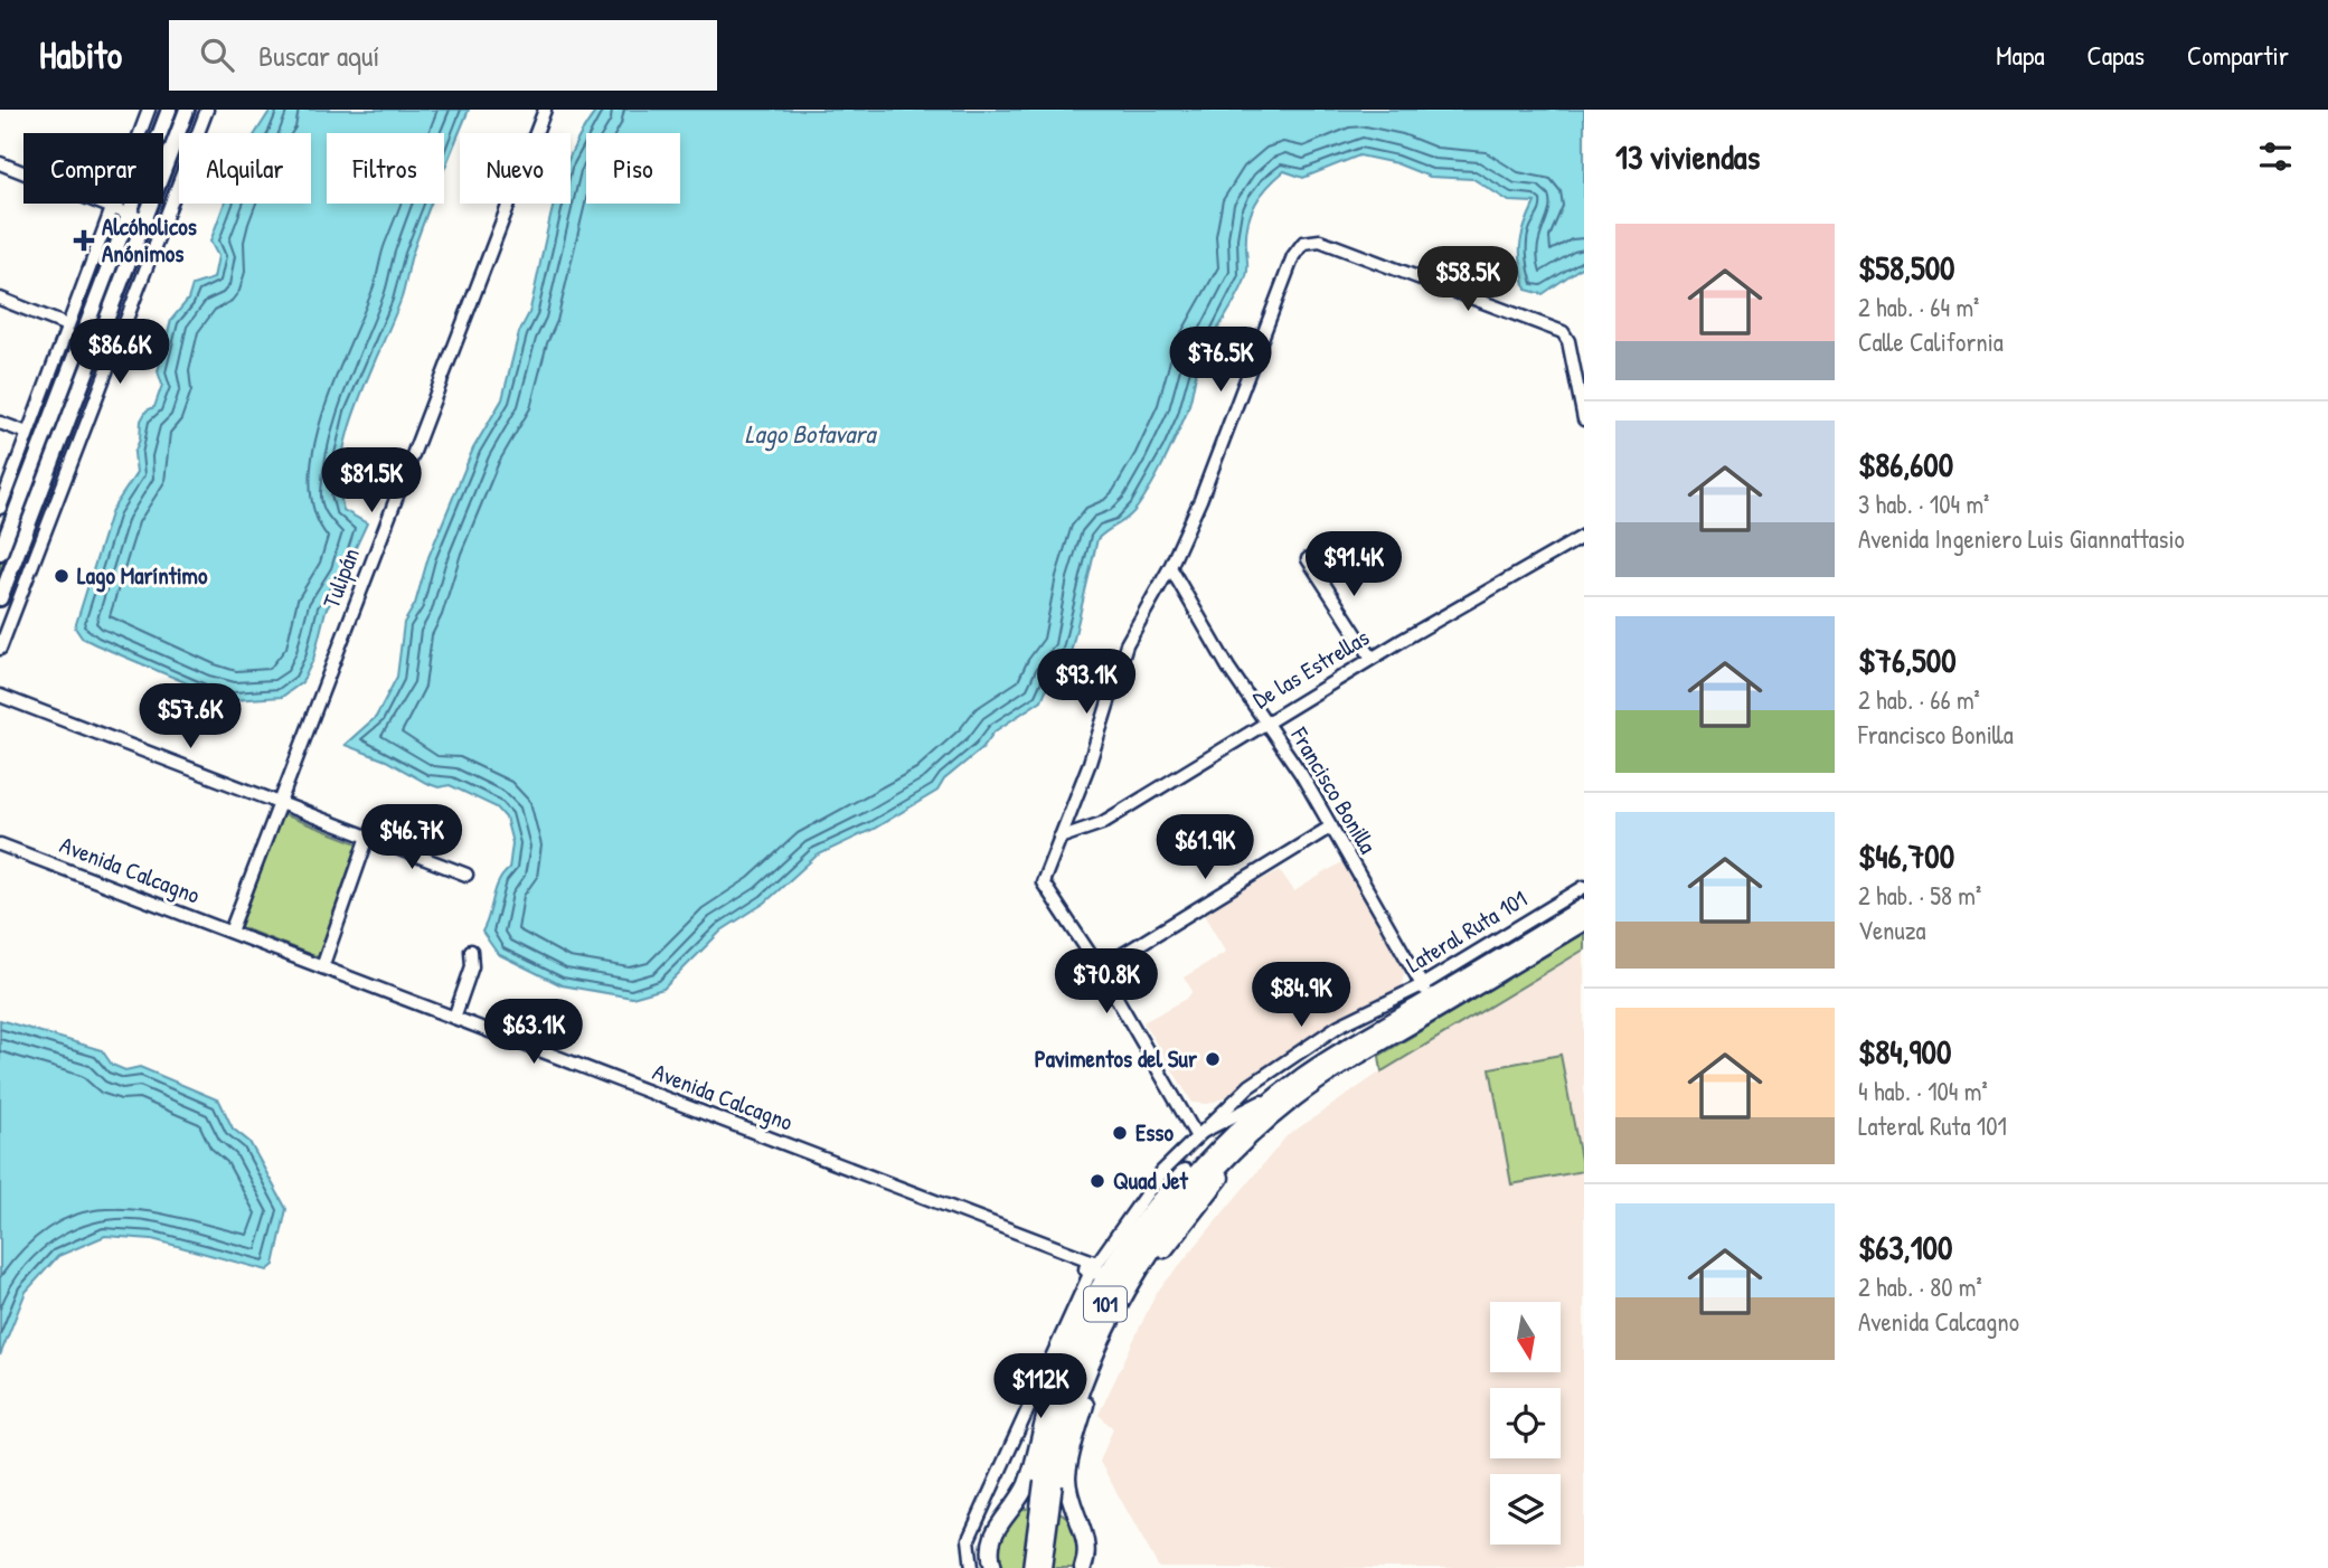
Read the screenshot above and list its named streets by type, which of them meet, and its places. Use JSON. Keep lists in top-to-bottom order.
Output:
{
  "streets": {
    "highway": ["101"],
    "street": [
      "Tulipán",
      "De las Estrellas",
      "Francisco Bonilla",
      "Avenida Calcagno",
      "Lateral Ruta 101"
    ]
  },
  "crossings": [
    ["Tulipán", "Avenida Calcagno"],
    ["De las Estrellas", "Francisco Bonilla"],
    ["Francisco Bonilla", "Lateral Ruta 101"],
    ["Francisco Bonilla", "101"],
    ["Avenida Calcagno", "Lateral Ruta 101"],
    ["Lateral Ruta 101", "101"]
  ],
  "water": ["Lago Botavara"],
  "places": {
    "health": ["Alcóholicos Anónimos"],
    "other": [
      "Lago Maríntimo",
      "Pavimentos del Sur",
      "Esso",
      "Quad Jet"
    ]
  },
  "north": "bottom",
  "page": {
    "header": "Habito",
    "search": "Buscar aquí",
    "nav": ["Mapa", "Capas", "Compartir"],
    "heading": "13 viviendas",
    "chip": [
      "Comprar",
      "Alquilar",
      "Filtros",
      "Nuevo",
      "Piso"
    ],
    "list": [
      {
        "name": "$58,500",
        "note": "2 hab. · 64 m² · Calle California"
      },
      {
        "name": "$86,600",
        "note": "3 hab. · 104 m² · Avenida Ingeniero Luis Giannattasio"
      },
      {
        "name": "$76,500",
        "note": "2 hab. · 66 m² · Francisco Bonilla"
      },
      {
        "name": "$46,700",
        "note": "2 hab. · 58 m² · Venuza"
      },
      {
        "name": "$84,900",
        "note": "4 hab. · 104 m² · Lateral Ruta 101"
      },
      {
        "name": "$63,100",
        "note": "2 hab. · 80 m² · Avenida Calcagno"
      }
    ],
    "price": [
      "$58.5K",
      "$86.6K",
      "$76.5K",
      "$81.5K",
      "$91.4K",
      "$93.1K",
      "$57.6K",
      "$46.7K",
      "$61.9K",
      "$70.8K",
      "$84.9K",
      "$63.1K",
      "$112K"
    ]
  }
}
